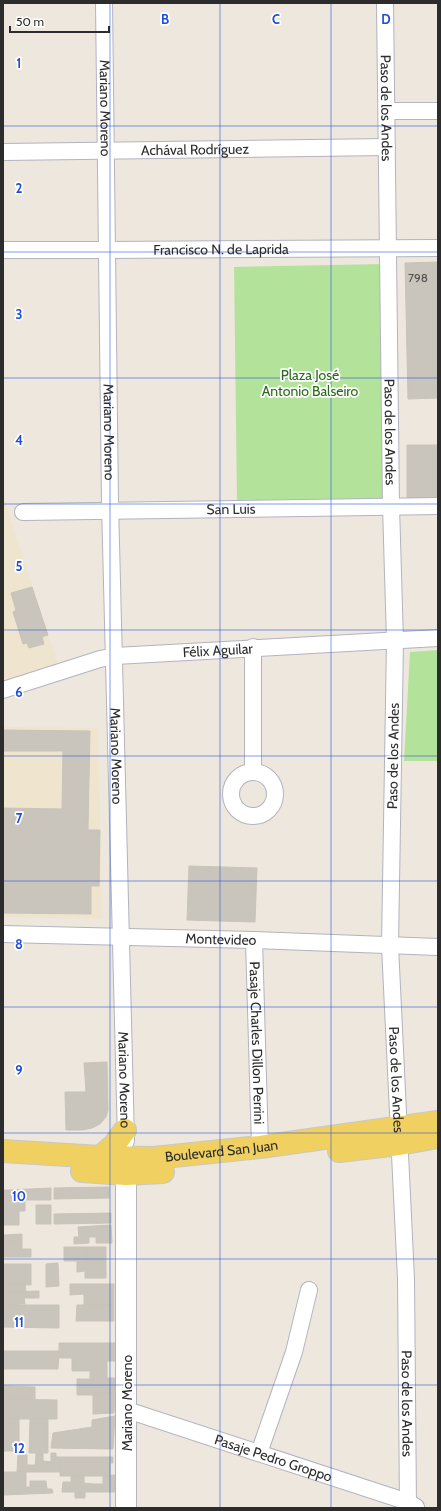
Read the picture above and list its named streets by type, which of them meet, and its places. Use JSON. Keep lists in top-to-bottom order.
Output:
{
  "streets": {
    "main road": ["Boulevard San Juan"],
    "street": [
      "Mariano Moreno",
      "Paso de los Andes",
      "Achával Rodríguez",
      "Francisco N. de Laprida",
      "San Luis",
      "Félix Aguilar",
      "Montevideo",
      "Pasaje Charles Dillon Perrini",
      "Pasaje Pedro Groppo"
    ]
  },
  "crossings": [
    ["Mariano Moreno", "Achával Rodríguez"],
    ["Mariano Moreno", "Francisco N. de Laprida"],
    ["Mariano Moreno", "San Luis"],
    ["Mariano Moreno", "Félix Aguilar"],
    ["Mariano Moreno", "Montevideo"],
    ["Mariano Moreno", "Boulevard San Juan"],
    ["Mariano Moreno", "Pasaje Pedro Groppo"],
    ["Paso de los Andes", "Achával Rodríguez"],
    ["Paso de los Andes", "Francisco N. de Laprida"],
    ["Paso de los Andes", "San Luis"],
    ["Paso de los Andes", "Félix Aguilar"],
    ["Paso de los Andes", "Montevideo"],
    ["Paso de los Andes", "Boulevard San Juan"],
    ["Paso de los Andes", "Pasaje Pedro Groppo"],
    ["Montevideo", "Pasaje Charles Dillon Perrini"],
    ["Pasaje Charles Dillon Perrini", "Boulevard San Juan"]
  ],
  "parks": ["Plaza José Antonio Balseiro"],
  "house_numbers": ["798"],
  "scale_bar": "50 m",
  "grid": {
    "columns": ["B", "C", "D"],
    "rows": [
      "1",
      "2",
      "3",
      "4",
      "5",
      "6",
      "7",
      "8",
      "9",
      "10",
      "11",
      "12"
    ]
  }
}
